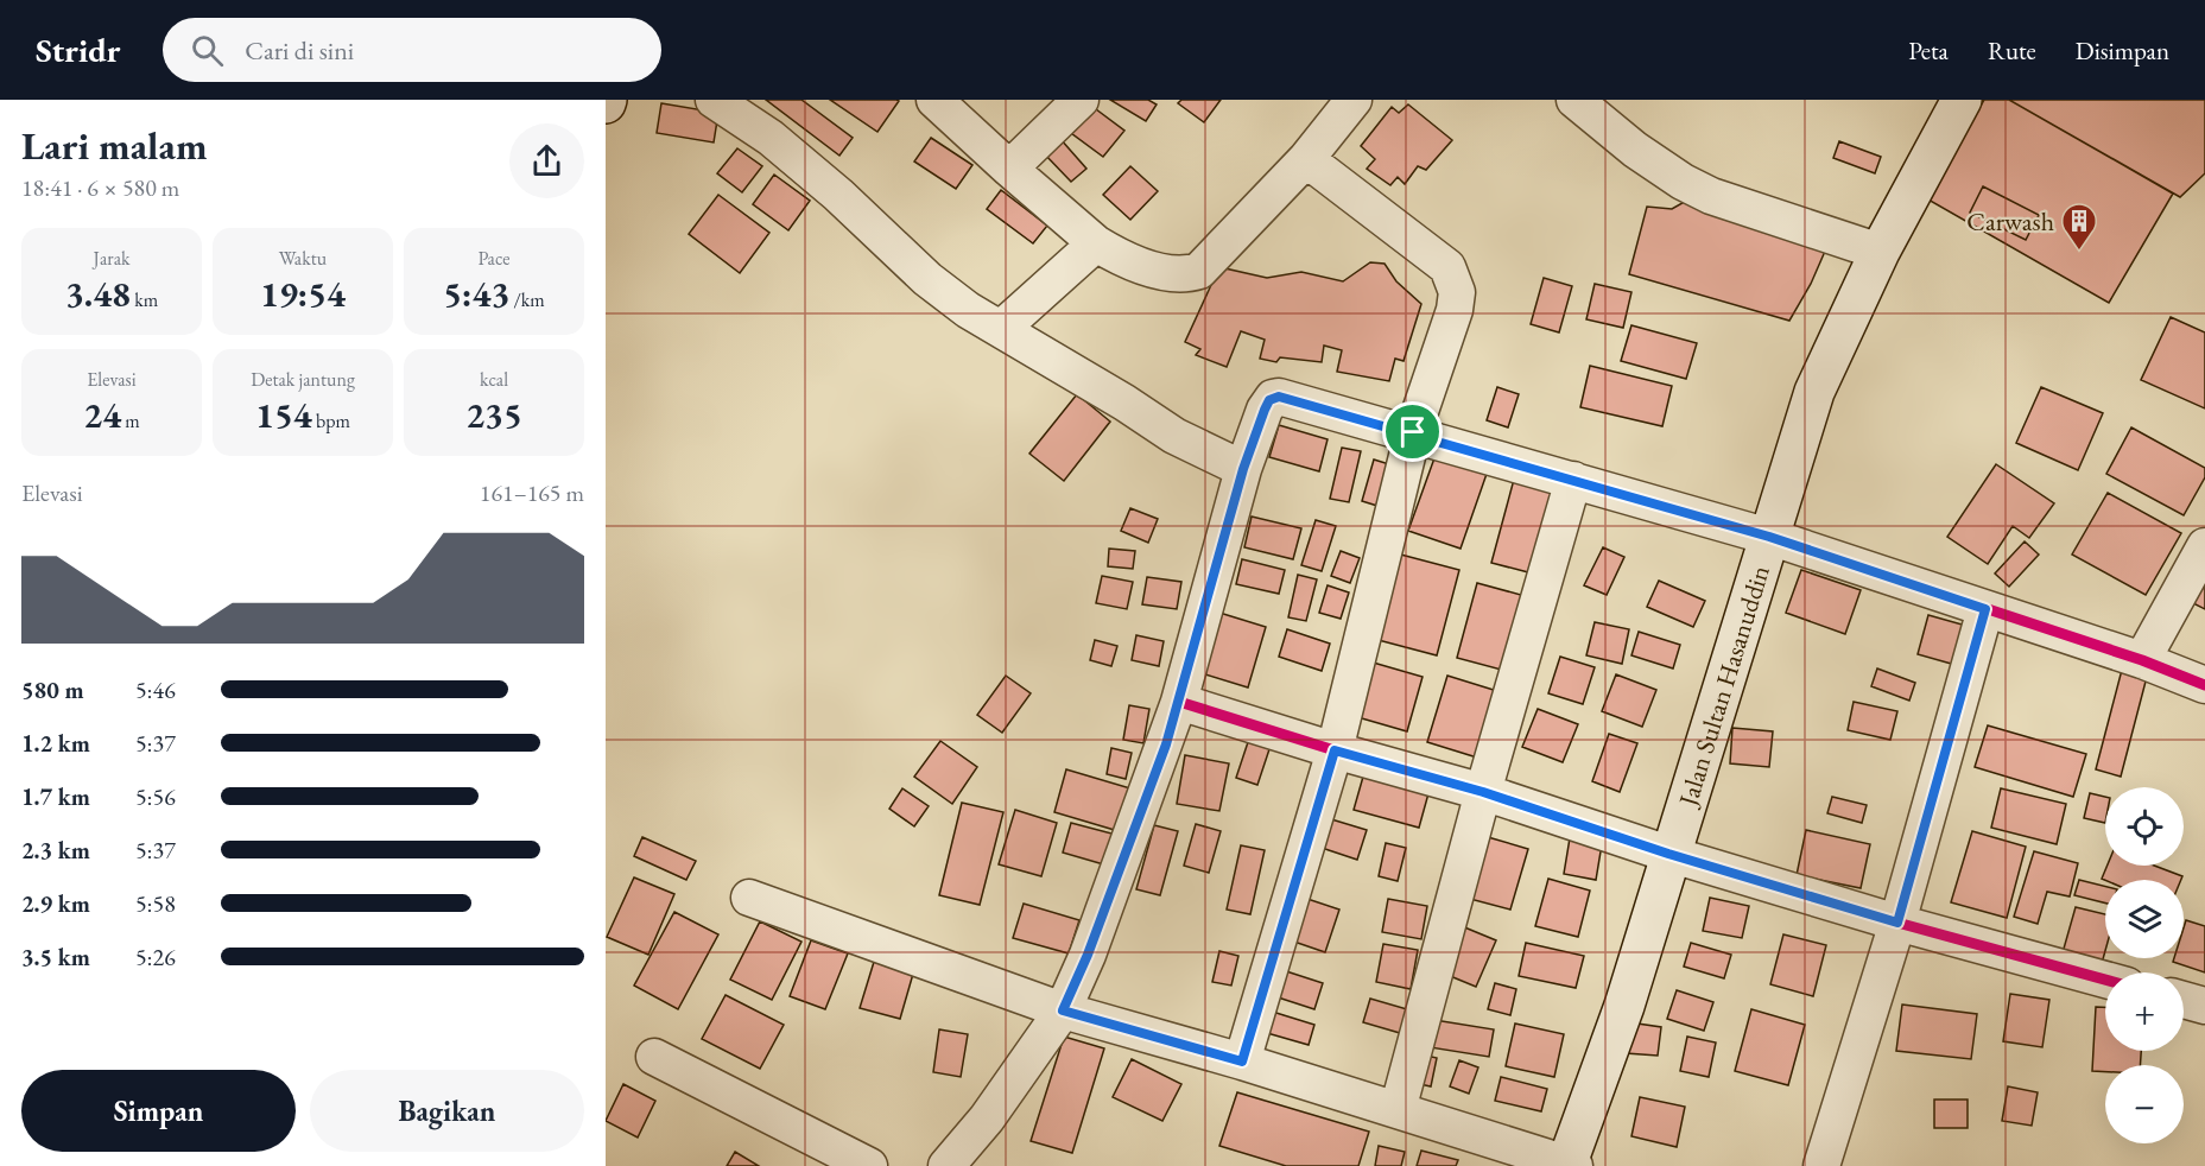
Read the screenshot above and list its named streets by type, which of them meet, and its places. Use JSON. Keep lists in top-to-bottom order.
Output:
{
  "streets": {
    "main road": ["Jalan Sultan Hasanuddin"]
  },
  "places": {
    "building": ["Carwash"]
  },
  "page": {
    "header": "Stridr",
    "search": "Cari di sini",
    "nav": ["Peta", "Rute", "Disimpan"],
    "heading": ["Lari malam", "18:41 · 6 × 580 m"],
    "stats": [
      ["Jarak", "3.48 km"],
      ["Waktu", "19:54"],
      ["Pace", "5:43 /km"],
      ["Elevasi", "24 m"],
      ["Detak jantung", "154 bpm"],
      ["kcal", "235"]
    ],
    "chart": ["Elevasi", "161–165 m"],
    "list": [
      {
        "name": "580 m",
        "note": "5:46"
      },
      {
        "name": "1.2 km",
        "note": "5:37"
      },
      {
        "name": "1.7 km",
        "note": "5:56"
      },
      {
        "name": "2.3 km",
        "note": "5:37"
      },
      {
        "name": "2.9 km",
        "note": "5:58"
      },
      {
        "name": "3.5 km",
        "note": "5:26"
      }
    ],
    "map_buttons": ["+", "−"],
    "buttons": ["Simpan", "Bagikan"]
  }
}
